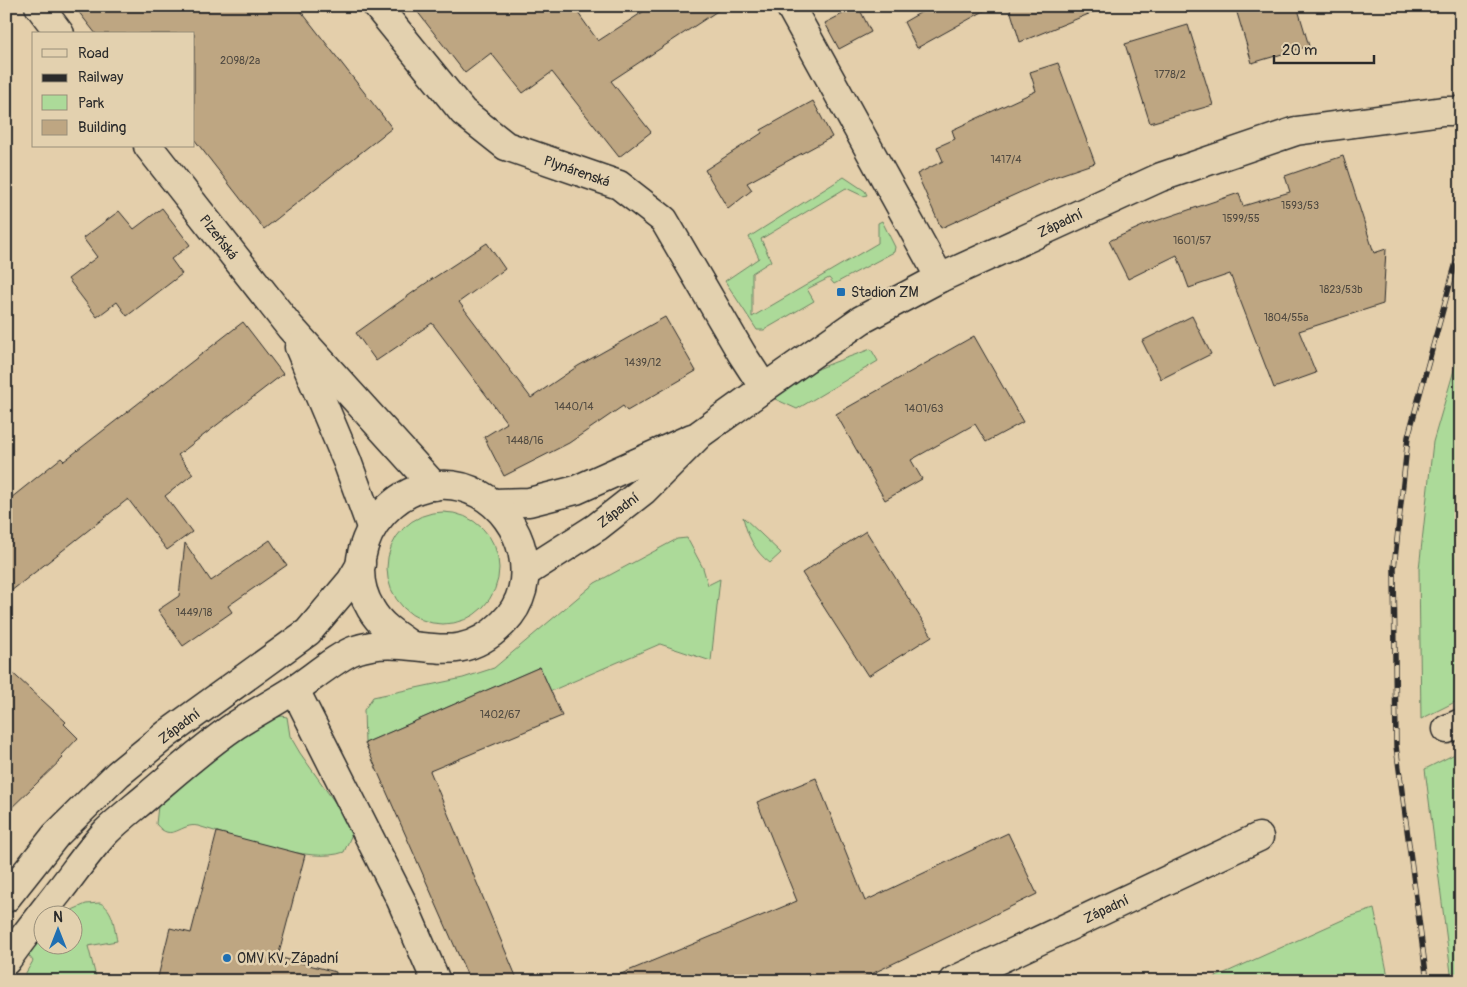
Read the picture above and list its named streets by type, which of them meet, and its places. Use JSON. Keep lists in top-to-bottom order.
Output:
{
  "streets": {
    "street": ["Plynárenská", "Západní", "Plzeňská"]
  },
  "crossings": [
    ["Plynárenská", "Západní"],
    ["Západní", "Plzeňská"]
  ],
  "places": {
    "transit": ["Stadion ZM"],
    "other": ["OMV KV, Západní"]
  },
  "house_numbers": [
    "2098/2a",
    "1778/2",
    "1417/4",
    "1593/53",
    "1599/55",
    "1601/57",
    "1823/53b",
    "1804/55a",
    "1439/12",
    "1440/14",
    "1401/63",
    "1448/16",
    "1449/18",
    "1402/67"
  ],
  "legend": [
    "Road",
    "Railway",
    "Park",
    "Building"
  ],
  "scale_bar": "20 m",
  "north": "top"
}
